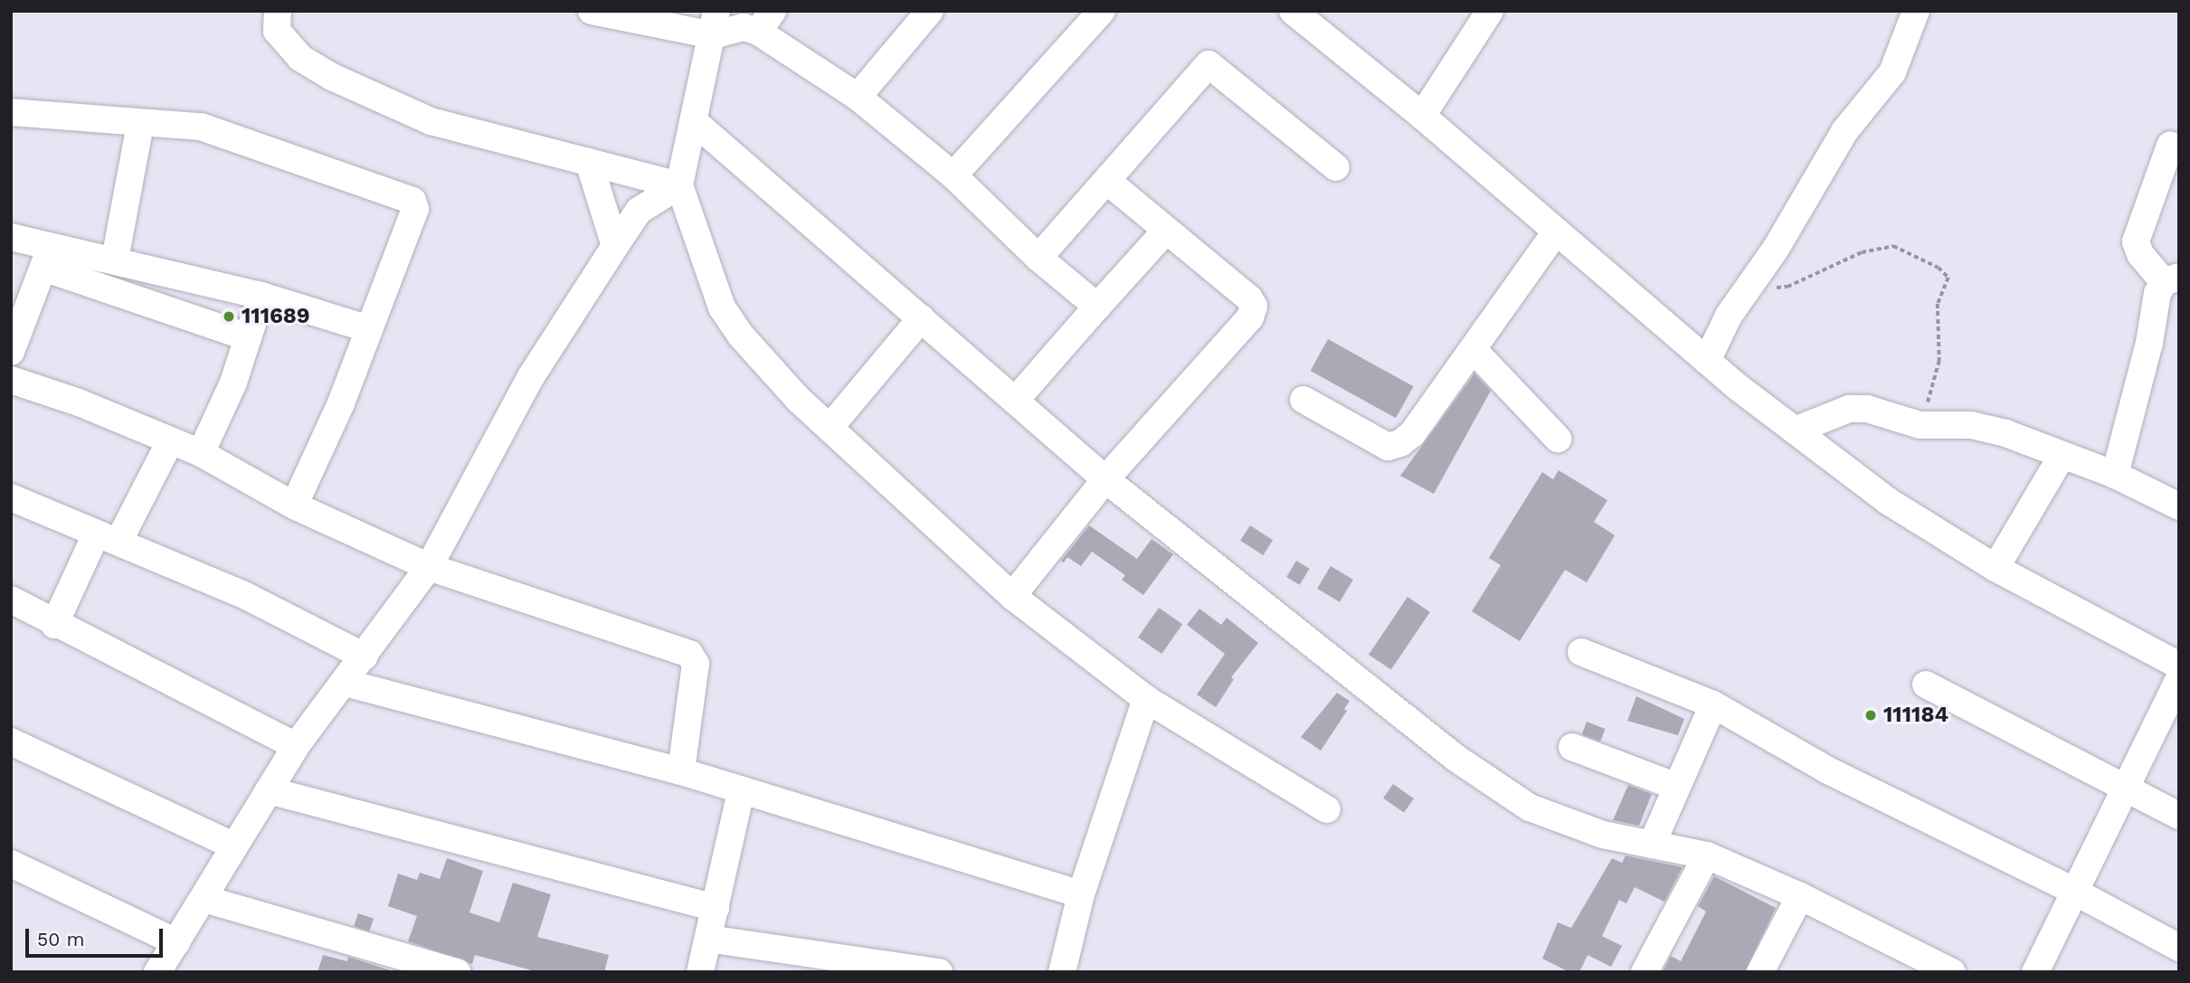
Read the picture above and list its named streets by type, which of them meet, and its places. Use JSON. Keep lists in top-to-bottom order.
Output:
{
  "places": ["111689", "111184"],
  "scale_bar": "50 m"
}
